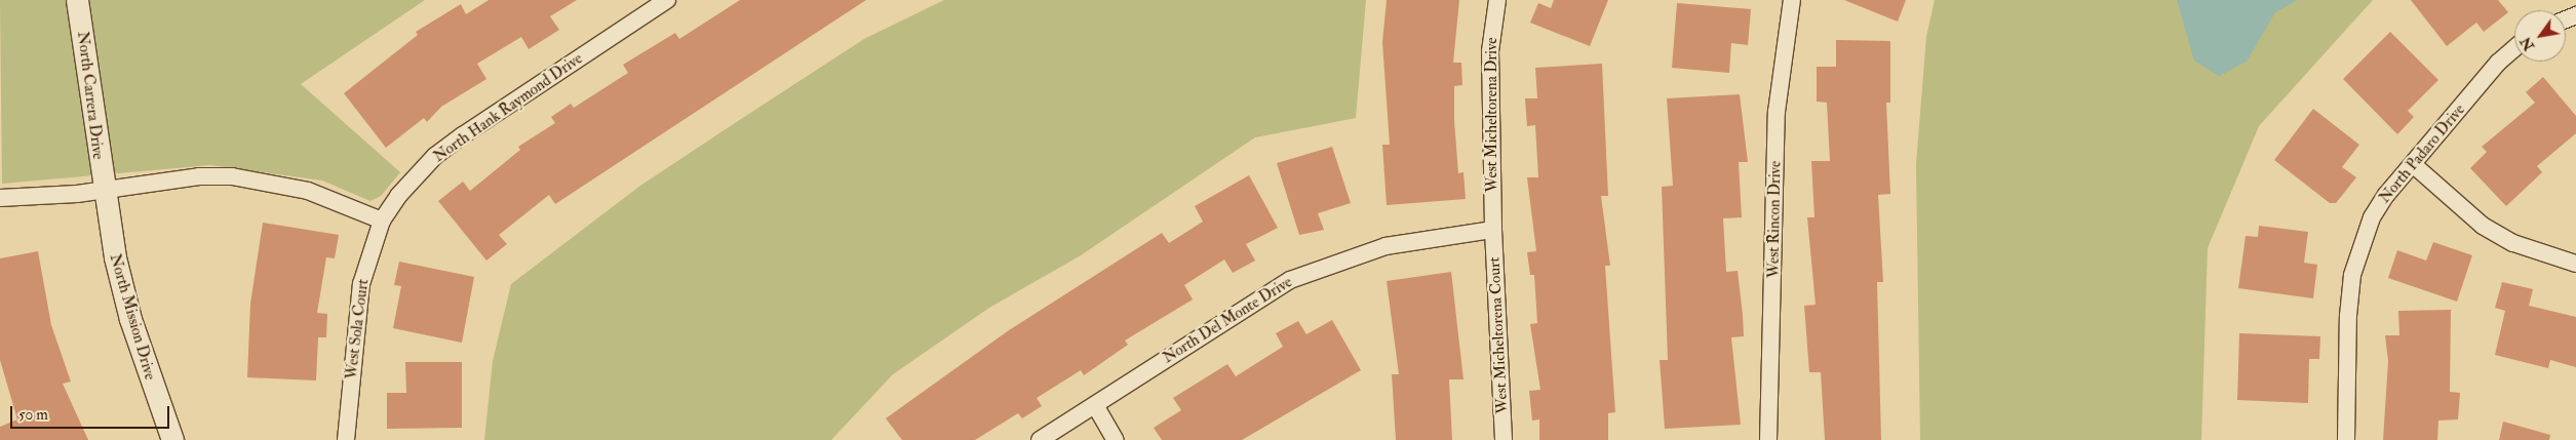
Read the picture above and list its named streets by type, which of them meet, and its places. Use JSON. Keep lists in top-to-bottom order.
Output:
{
  "streets": {
    "street": [
      "North Carrera Drive",
      "North Hank Raymond Drive",
      "West Micheltorena Drive",
      "North Padaro Drive",
      "West Rincon Drive",
      "North Mission Drive",
      "North Del Monte Drive",
      "West Sola Court",
      "West Micheltorena Court"
    ]
  },
  "crossings": [
    ["North Carrera Drive", "North Mission Drive"],
    ["North Hank Raymond Drive", "West Sola Court"],
    ["West Micheltorena Drive", "North Del Monte Drive"],
    ["West Micheltorena Drive", "West Micheltorena Court"],
    ["North Del Monte Drive", "West Micheltorena Court"]
  ],
  "scale_bar": "50 m",
  "north": "bottom left"
}
